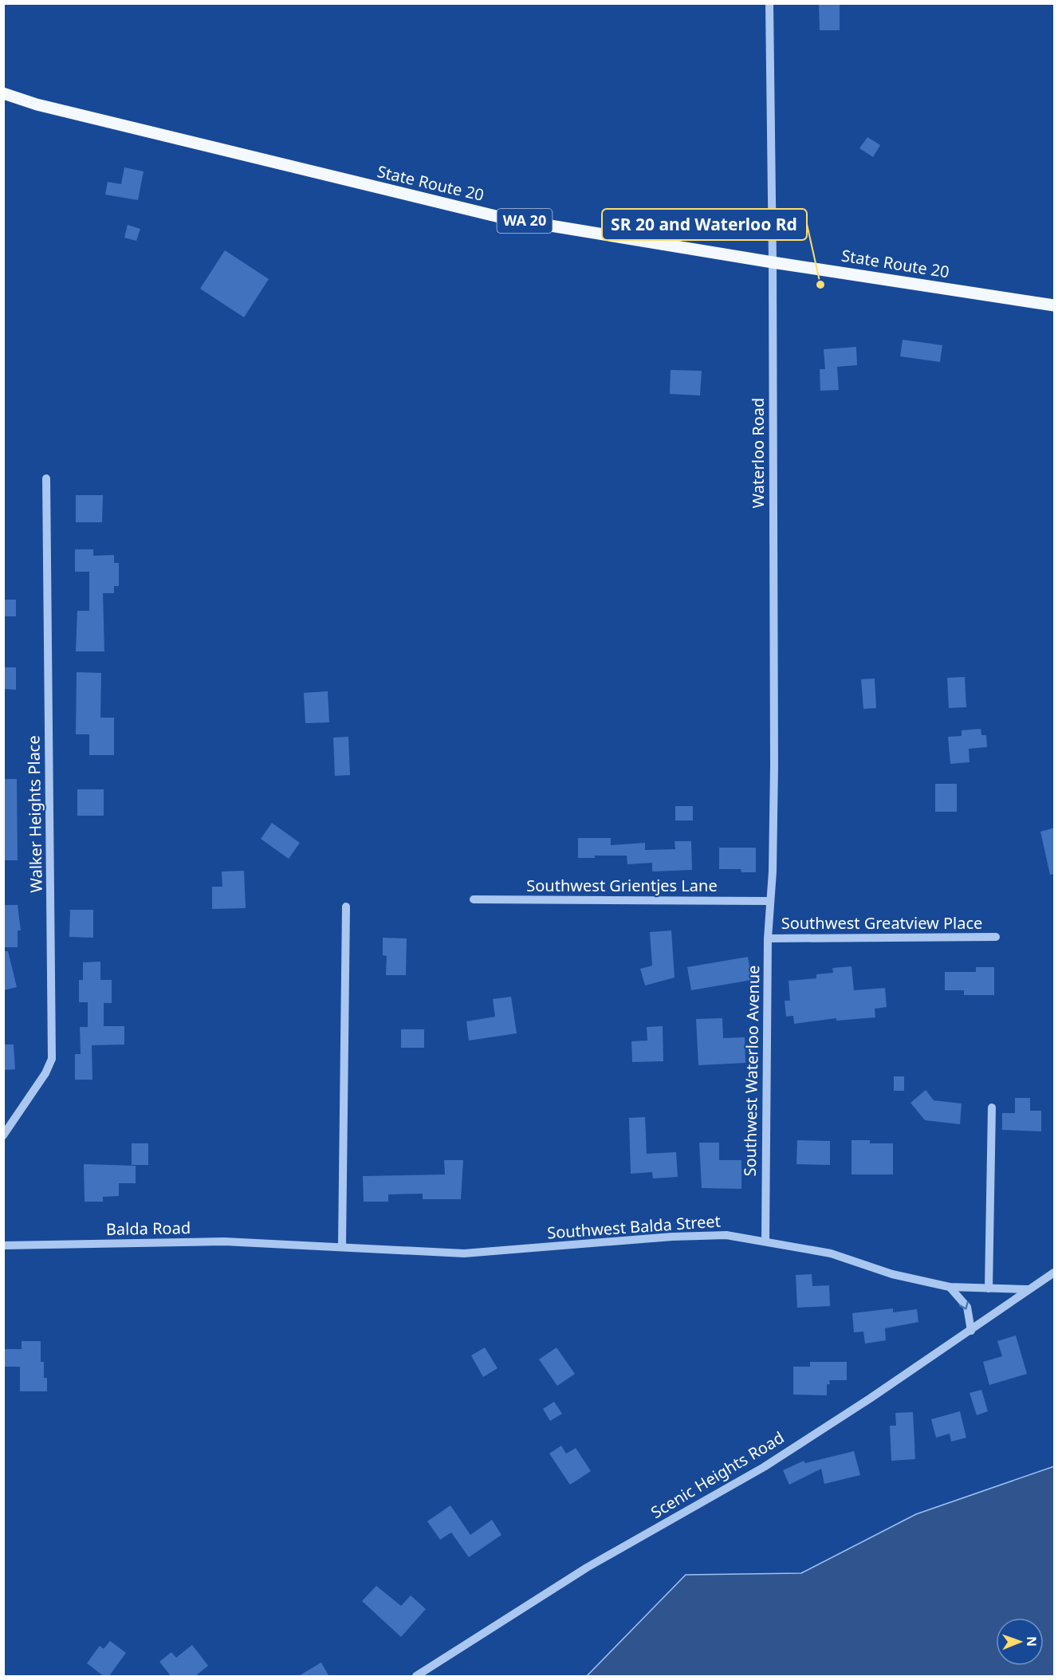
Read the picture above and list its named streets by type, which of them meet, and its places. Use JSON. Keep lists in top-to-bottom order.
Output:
{
  "streets": {
    "main road": ["State Route 20", "WA 20"],
    "street": [
      "Waterloo Road",
      "Walker Heights Place",
      "Southwest Grientjes Lane",
      "Southwest Greatview Place",
      "Southwest Waterloo Avenue",
      "Southwest Balda Street",
      "Balda Road",
      "Scenic Heights Road"
    ]
  },
  "crossings": [
    ["State Route 20", "Waterloo Road"],
    ["Waterloo Road", "Southwest Grientjes Lane"],
    ["Waterloo Road", "Southwest Waterloo Avenue"],
    ["Southwest Grientjes Lane", "Southwest Waterloo Avenue"],
    ["Southwest Greatview Place", "Southwest Waterloo Avenue"],
    ["Southwest Waterloo Avenue", "Southwest Balda Street"],
    ["Southwest Balda Street", "Balda Road"],
    ["Southwest Balda Street", "Scenic Heights Road"]
  ],
  "places": ["SR 20 and Waterloo Rd"],
  "north": "right"
}
